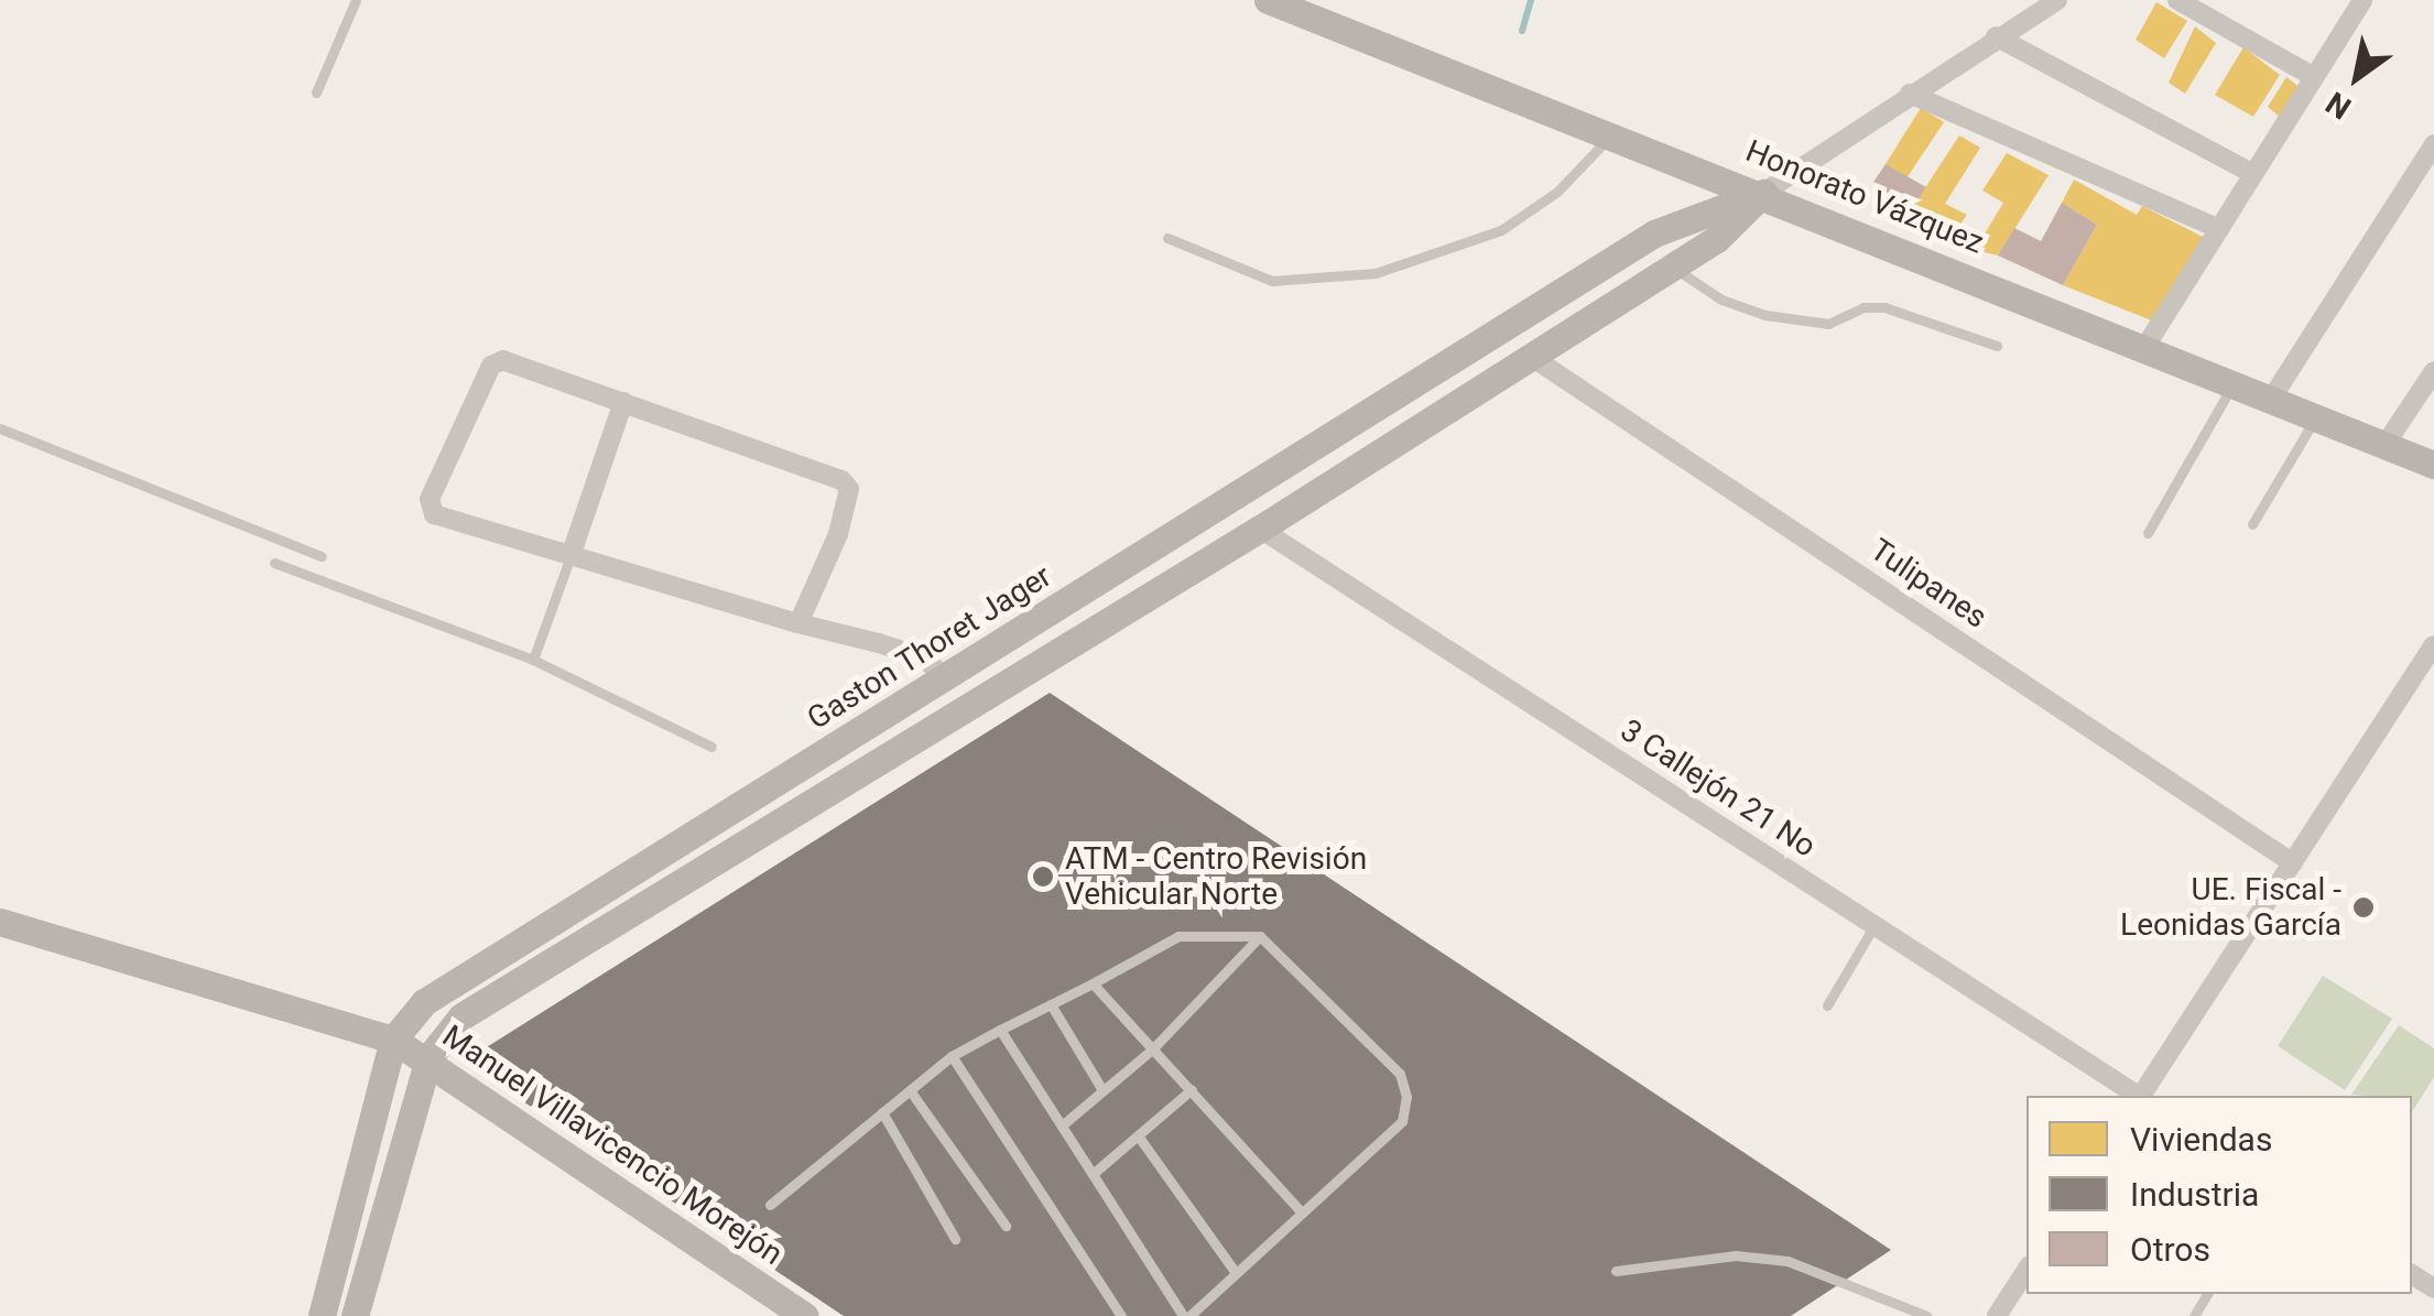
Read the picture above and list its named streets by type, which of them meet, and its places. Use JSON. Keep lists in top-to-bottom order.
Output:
{
  "streets": {
    "street": [
      "Honorato Vázquez",
      "Tulipanes",
      "Gaston Thoret Jager",
      "3 Callejón 21 No",
      "Manuel Villavicencio Morejón"
    ]
  },
  "crossings": [
    ["Honorato Vázquez", "Gaston Thoret Jager"],
    ["Tulipanes", "Gaston Thoret Jager"],
    ["Gaston Thoret Jager", "3 Callejón 21 No"],
    ["Gaston Thoret Jager", "Manuel Villavicencio Morejón"]
  ],
  "places": ["ATM - Centro Revisión Vehicular Norte", "UE. Fiscal - Leonidas García"],
  "legend": ["Viviendas", "Industria", "Otros"],
  "north": "bottom left"
}
